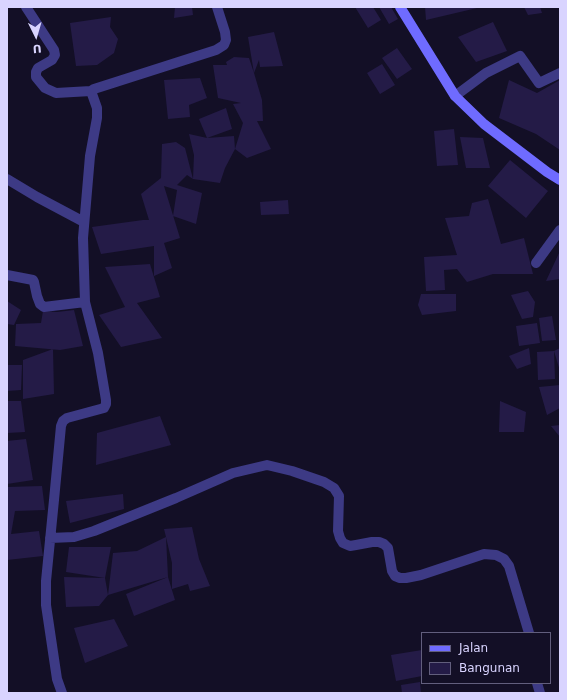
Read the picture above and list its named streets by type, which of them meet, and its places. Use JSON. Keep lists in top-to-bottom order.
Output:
{
  "legend": ["Jalan", "Bangunan"],
  "north": "bottom"
}
